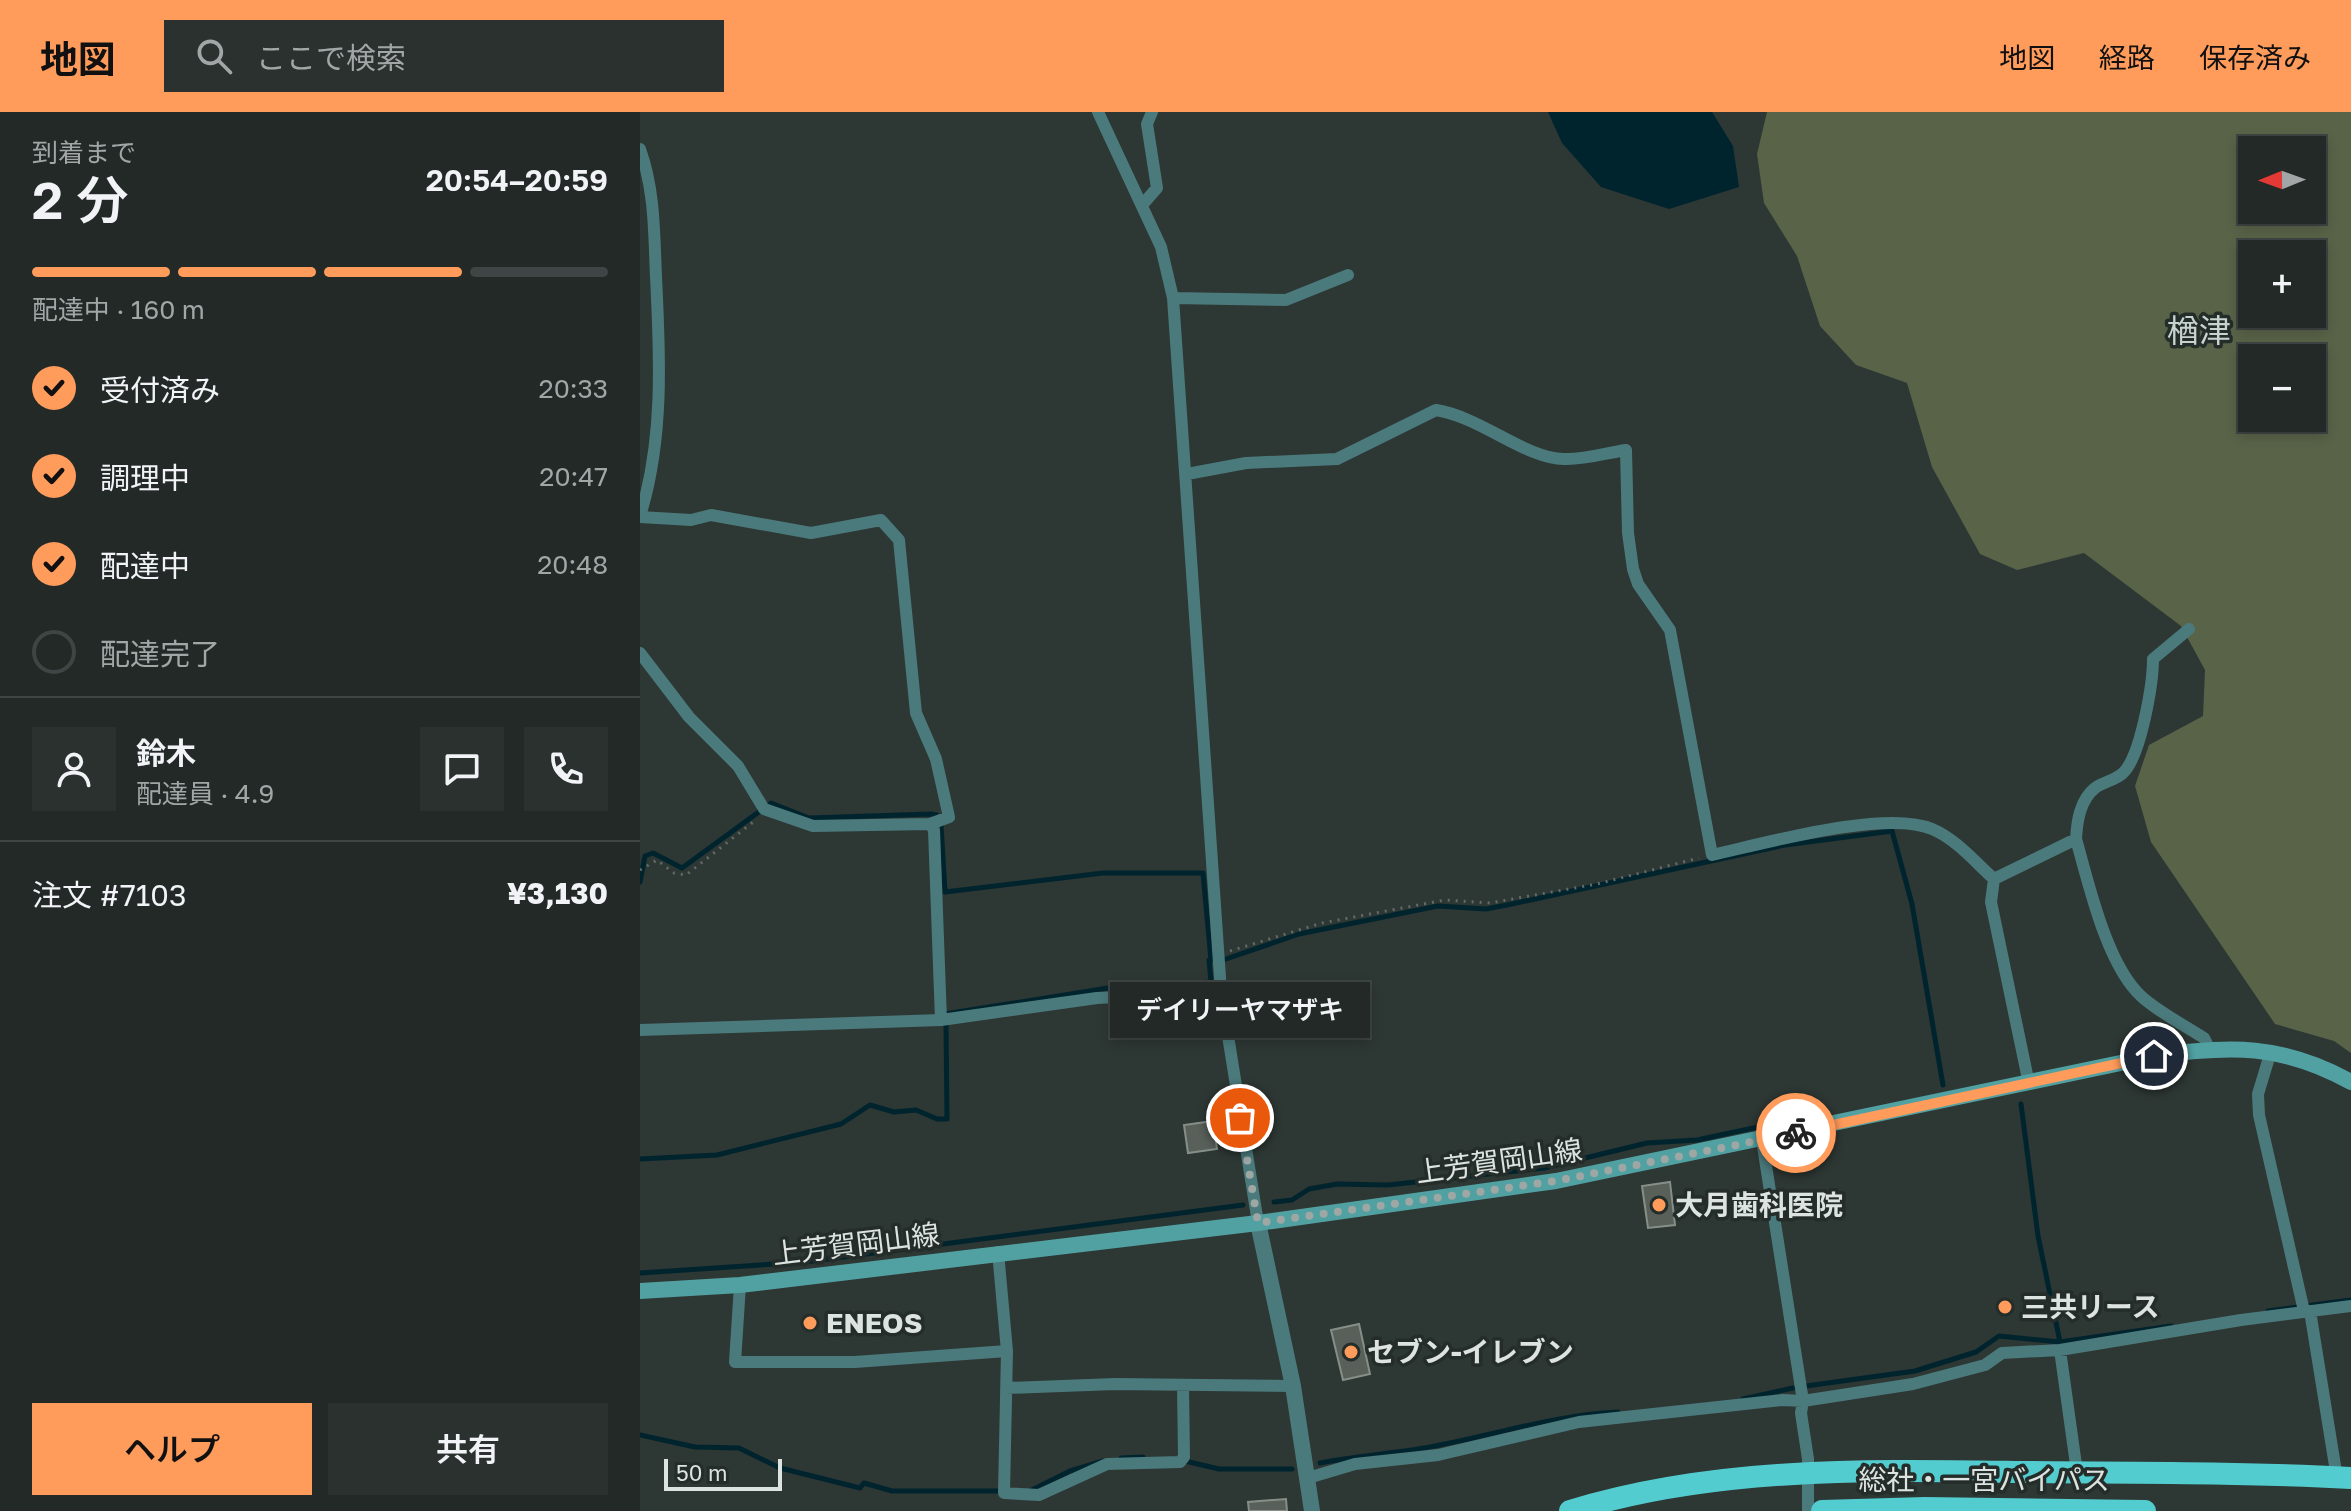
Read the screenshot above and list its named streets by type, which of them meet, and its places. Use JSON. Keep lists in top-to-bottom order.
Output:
{
  "streets": {
    "highway": ["総社・一宮バイパス"],
    "main road": ["上芳賀岡山線"]
  },
  "districts": ["楢津"],
  "places": [
    "デイリーヤマザキ",
    "大月歯科医院",
    "三共リース",
    "ENEOS",
    "セブン-イレブン"
  ],
  "scale_bar": "50 m",
  "north": "left",
  "page": {
    "header": "地図",
    "search": "ここで検索",
    "nav": ["地図", "経路", "保存済み"],
    "heading": ["2 分", "到着まで", "20:54–20:59"],
    "panel": [
      "鈴木",
      "配達員 · 4.9",
      "注文 #7103",
      "¥3,130"
    ],
    "map_buttons": ["+", "−"],
    "bar": "配達中 · 160 m",
    "list": [
      ["受付済み", "20:33"],
      ["調理中", "20:47"],
      ["配達中", "20:48"],
      "配達完了"
    ],
    "bubble": "デイリーヤマザキ",
    "buttons": ["ヘルプ", "共有"],
    "scale": "50 m"
  }
}
